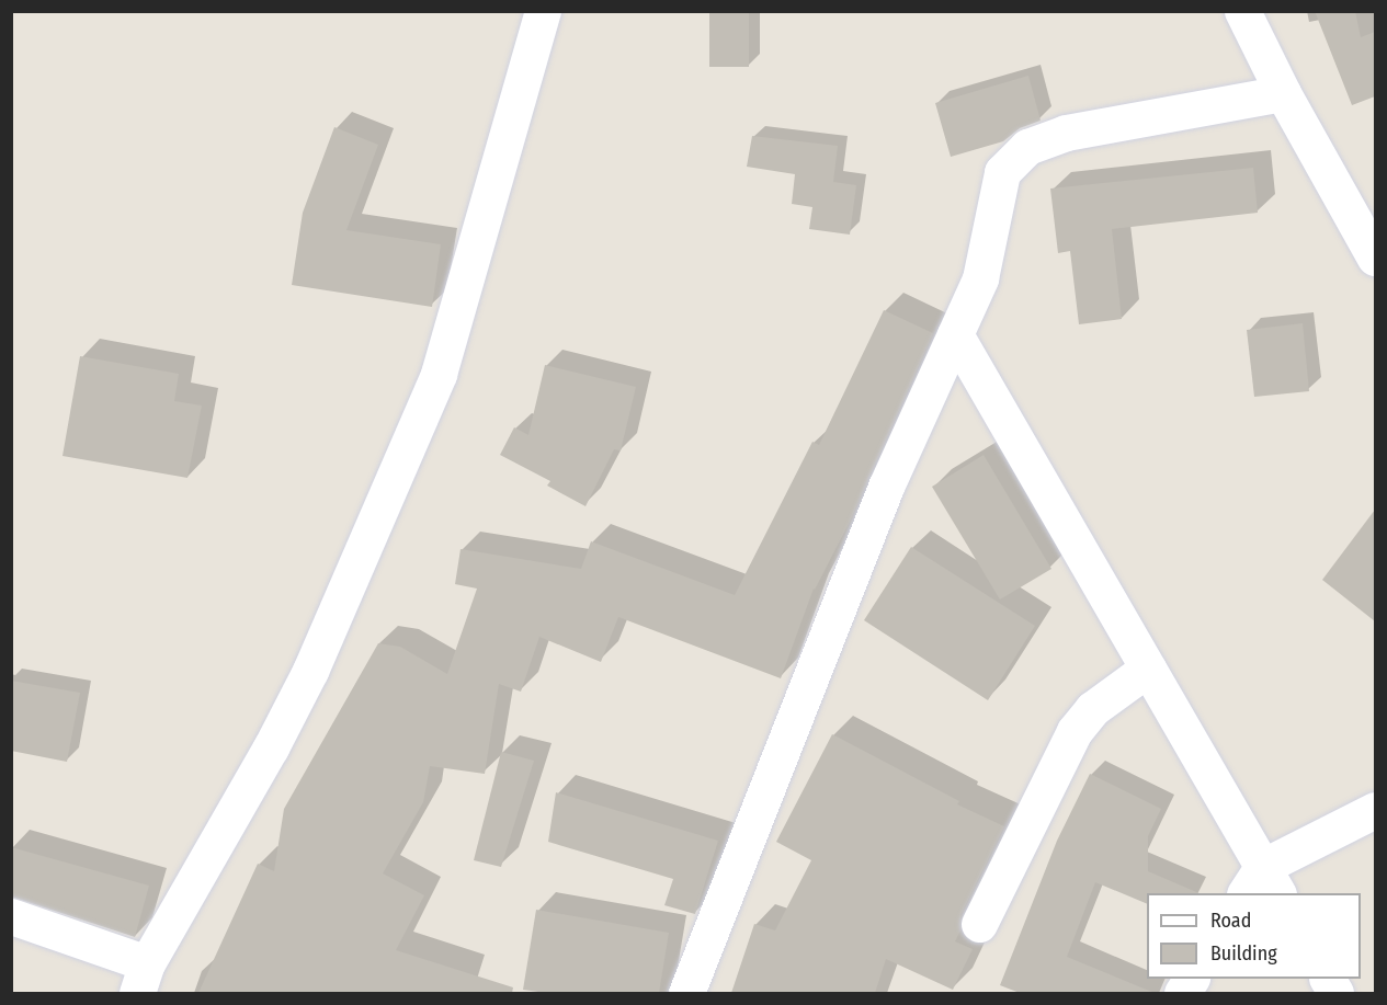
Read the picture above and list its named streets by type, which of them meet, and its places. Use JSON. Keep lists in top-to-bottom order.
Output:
{
  "legend": ["Road", "Building"]
}
